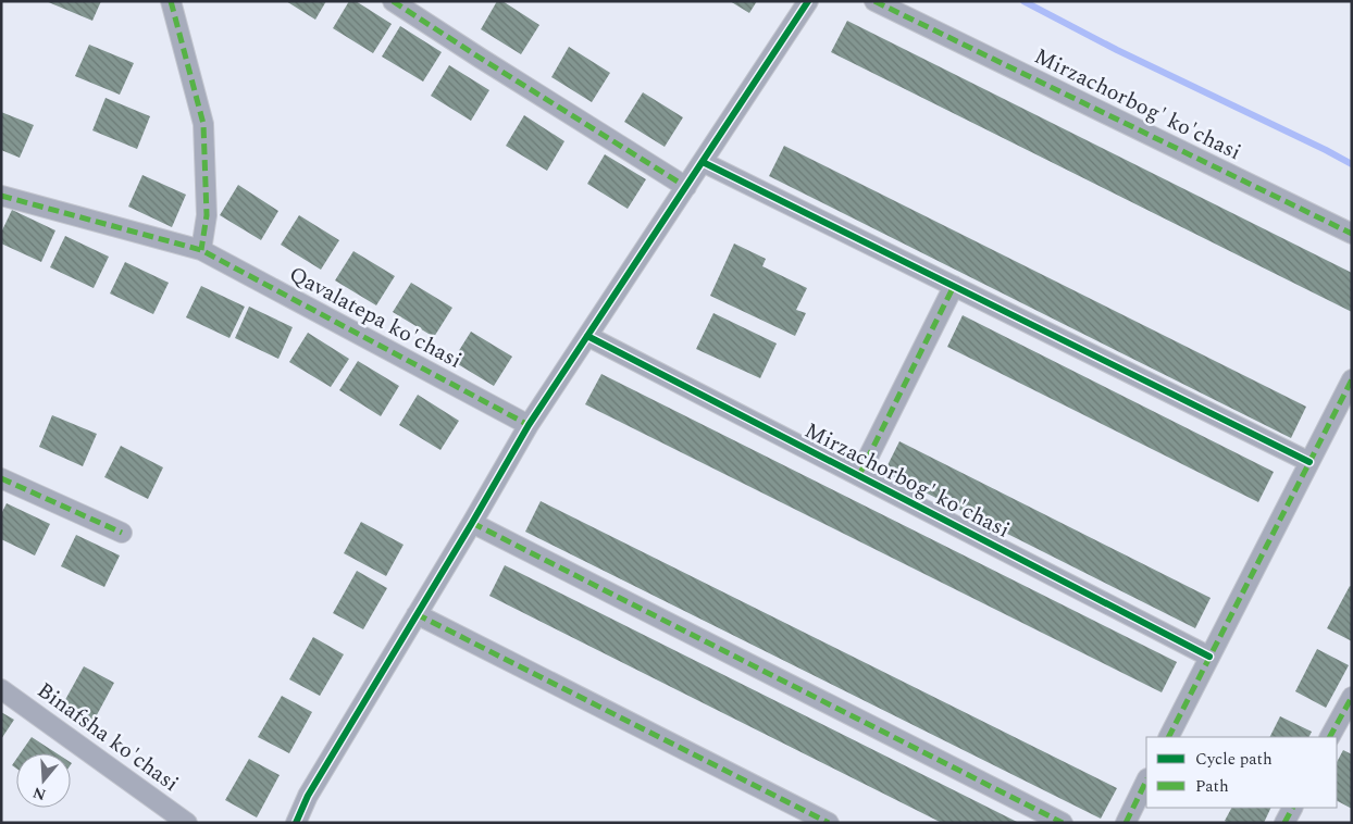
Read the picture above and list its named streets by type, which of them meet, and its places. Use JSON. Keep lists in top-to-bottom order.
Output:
{
  "streets": {
    "street": ["Mirzachorbog' ko'chasi", "Qavalatepa ko'chasi", "Binafsha ko'chasi"]
  },
  "legend": ["Cycle path", "Path"],
  "north": "bottom"
}
